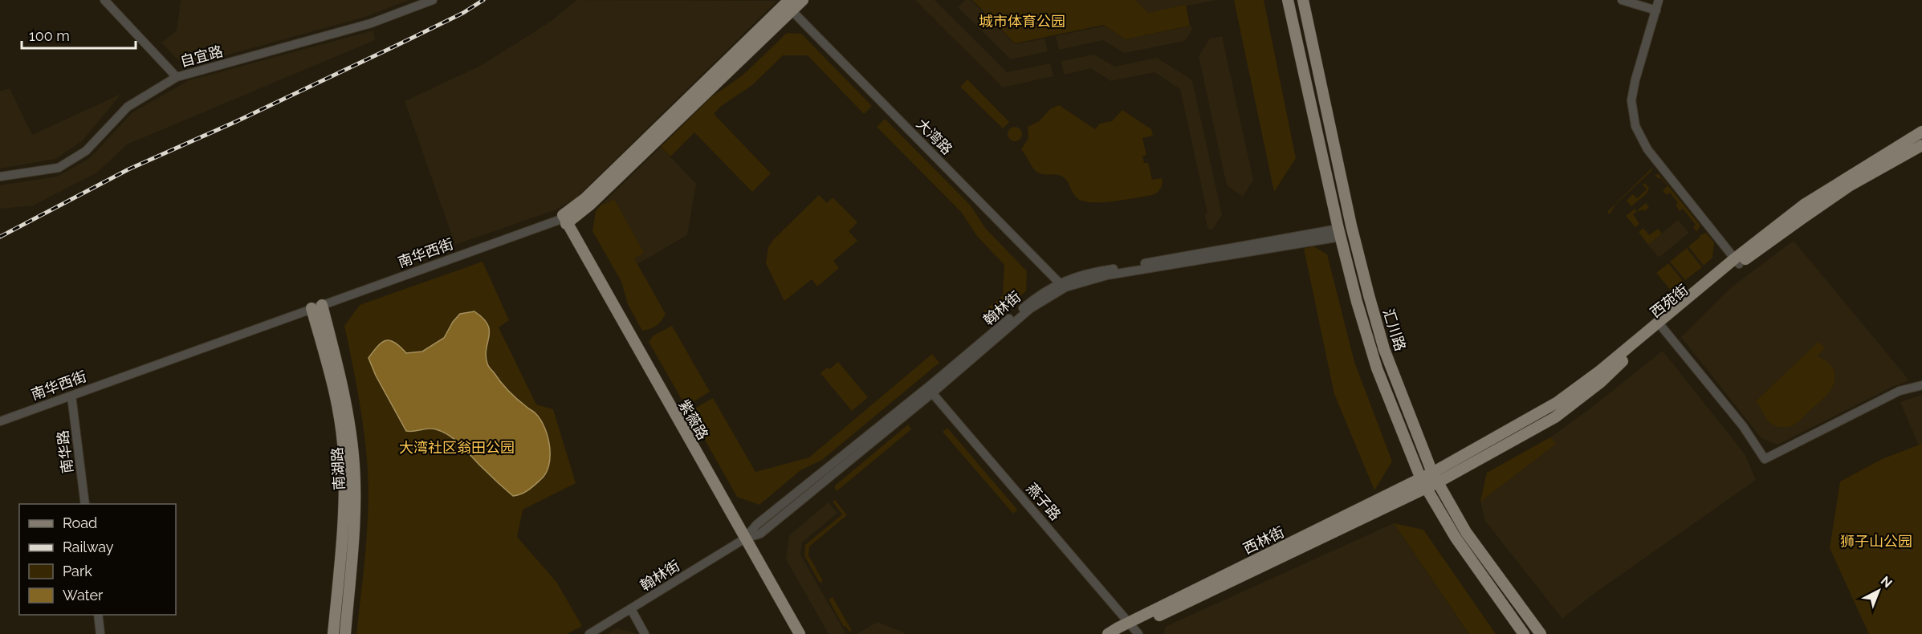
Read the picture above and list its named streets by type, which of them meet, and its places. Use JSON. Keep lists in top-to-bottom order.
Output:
{
  "streets": {
    "main road": [
      "南华西街",
      "西苑街",
      "汇川路",
      "紫薇路",
      "南湖路",
      "西林街"
    ],
    "street": [
      "自宜路",
      "大湾路",
      "翰林街",
      "南华路",
      "燕子路"
    ]
  },
  "crossings": [
    ["大湾路", "南华西街"],
    ["大湾路", "翰林街"],
    ["南华西街", "紫薇路"],
    ["南华西街", "南华路"],
    ["南华西街", "南湖路"],
    ["西苑街", "汇川路"],
    ["西苑街", "西林街"],
    ["翰林街", "汇川路"],
    ["翰林街", "紫薇路"],
    ["翰林街", "燕子路"],
    ["汇川路", "西林街"],
    ["燕子路", "西林街"]
  ],
  "parks": ["城市体育公园", "大湾社区翁田公园", "狮子山公园"],
  "legend": [
    "Road",
    "Railway",
    "Park",
    "Water"
  ],
  "scale_bar": "100 m",
  "north": "top right"
}
